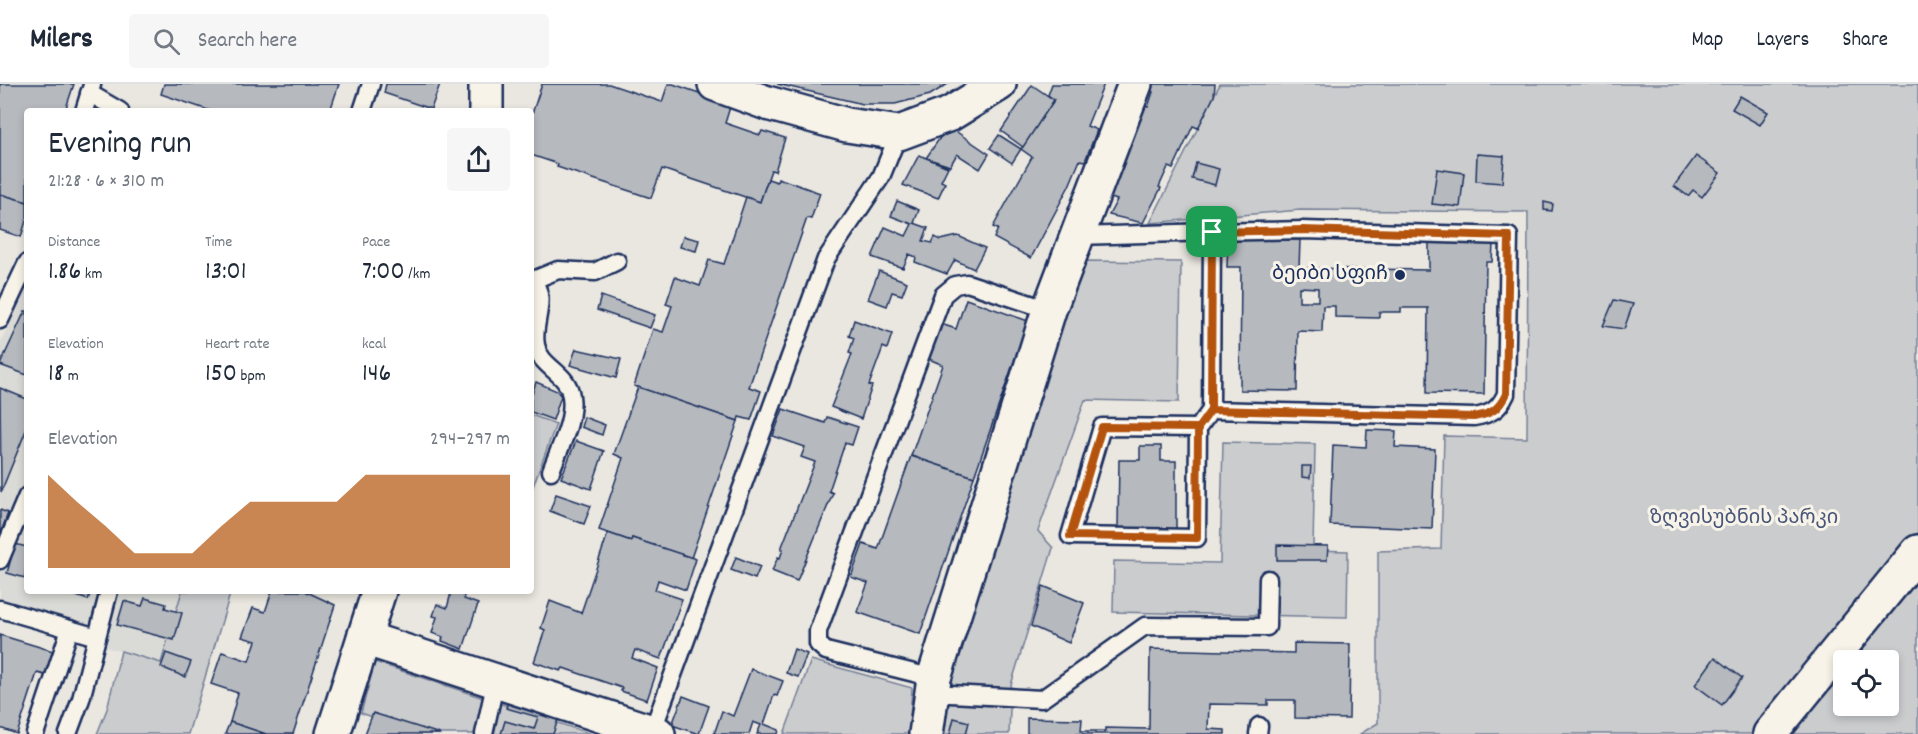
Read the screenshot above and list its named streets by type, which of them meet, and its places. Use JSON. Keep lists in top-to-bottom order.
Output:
{
  "parks": ["ზღვისუბნის პარკი"],
  "places": ["ბეიბი სფიჩ"],
  "page": {
    "header": "Milers",
    "search": "Search here",
    "nav": ["Map", "Layers", "Share"],
    "heading": ["Evening run", "21:28 · 6 × 310 m"],
    "stats": [
      ["Distance", "1.86 km"],
      ["Time", "13:01"],
      ["Pace", "7:00 /km"],
      ["Elevation", "18 m"],
      ["Heart rate", "150 bpm"],
      ["kcal", "146"]
    ],
    "chart": ["Elevation", "294–297 m"]
  }
}
